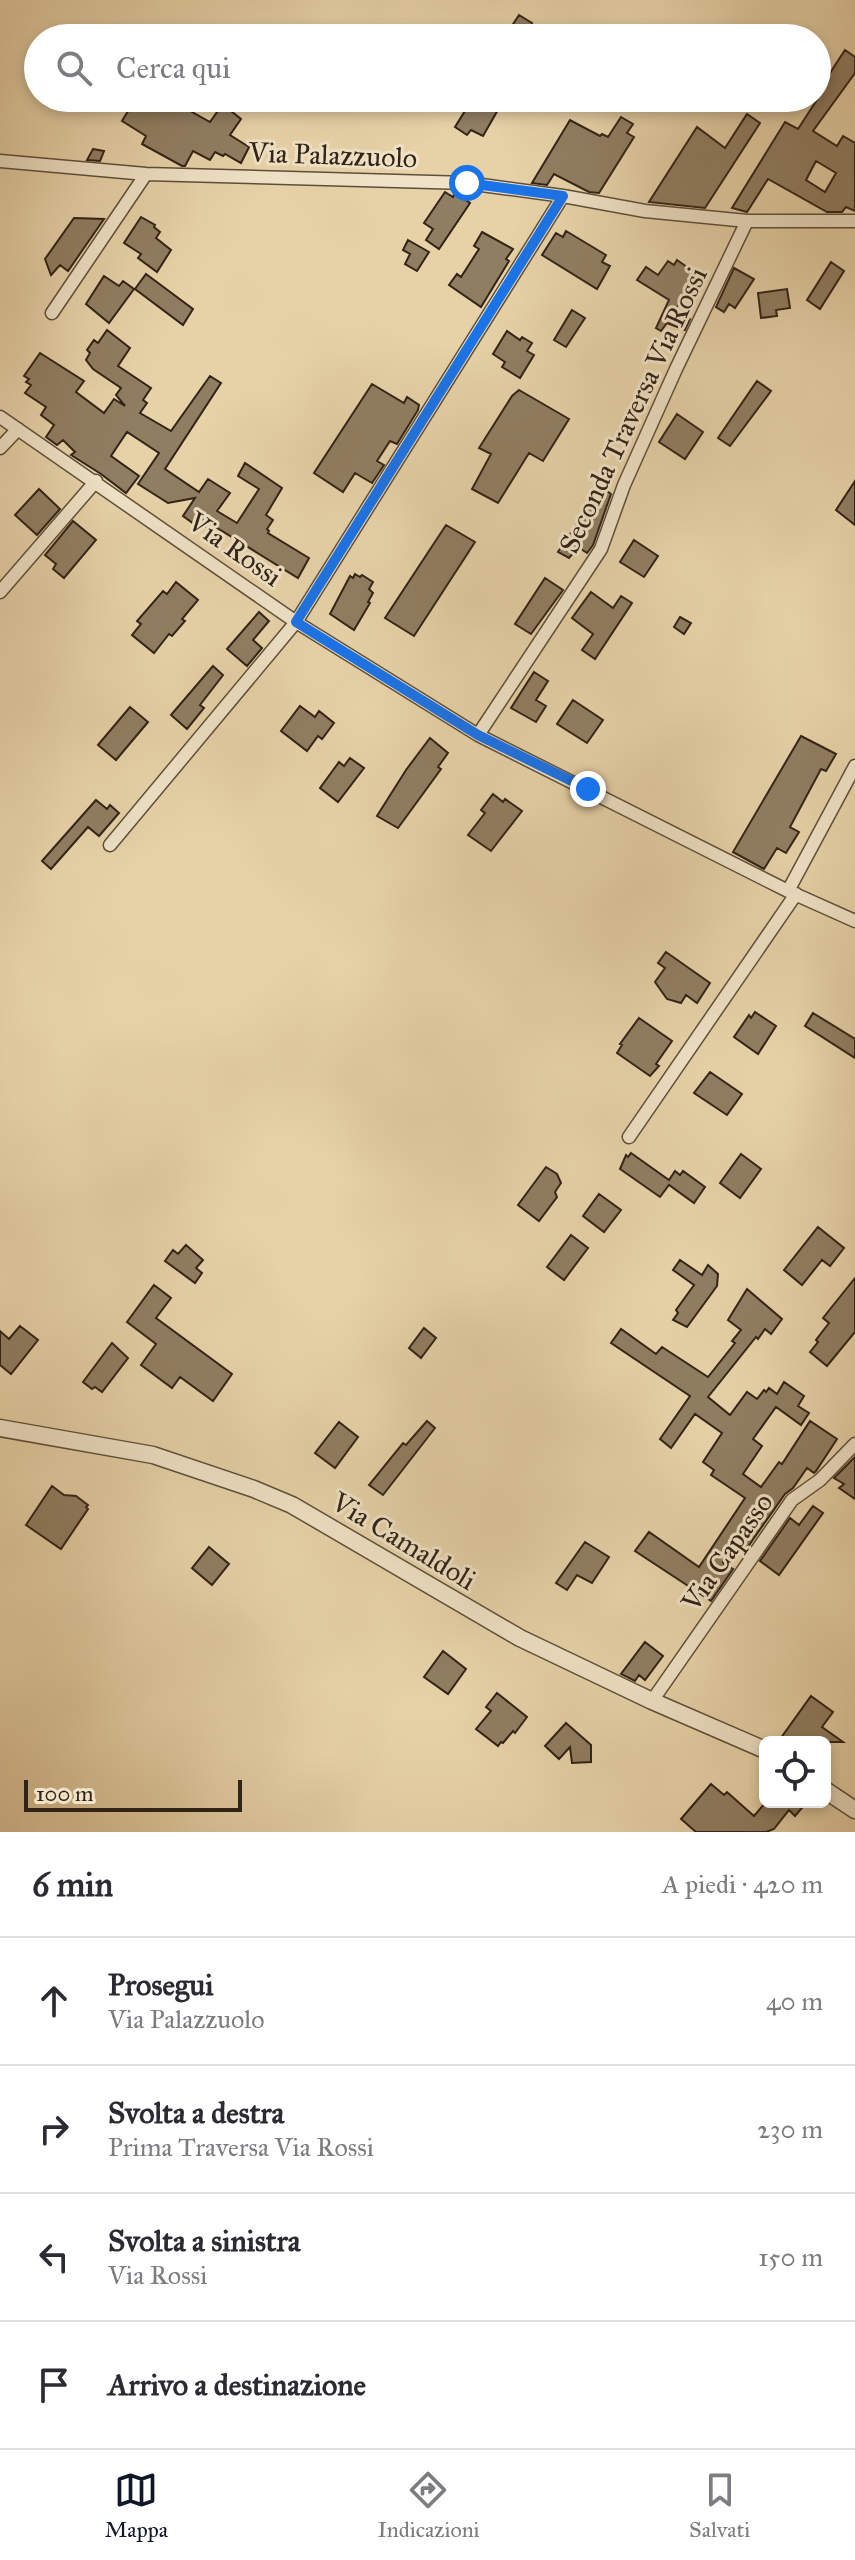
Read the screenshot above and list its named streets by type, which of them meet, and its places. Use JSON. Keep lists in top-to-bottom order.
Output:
{
  "streets": {
    "street": [
      "Via Palazzuolo",
      "Seconda Traversa Via Rossi",
      "Via Rossi",
      "Via Camaldoli",
      "Via Capasso"
    ]
  },
  "crossings": [
    ["Via Palazzuolo", "Seconda Traversa Via Rossi"],
    ["Seconda Traversa Via Rossi", "Via Rossi"],
    ["Via Camaldoli", "Via Capasso"]
  ],
  "scale_bar": "100 m",
  "page": {
    "search": "Cerca qui",
    "scale": "100 m",
    "heading": ["6 min", "A piedi · 420 m"],
    "list": [
      ["Prosegui", "Via Palazzuolo", "40 m"],
      ["Svolta a destra", "Prima Traversa Via Rossi", "230 m"],
      ["Svolta a sinistra", "Via Rossi", "150 m"],
      "Arrivo a destinazione"
    ],
    "nav": ["Mappa", "Indicazioni", "Salvati"]
  }
}
